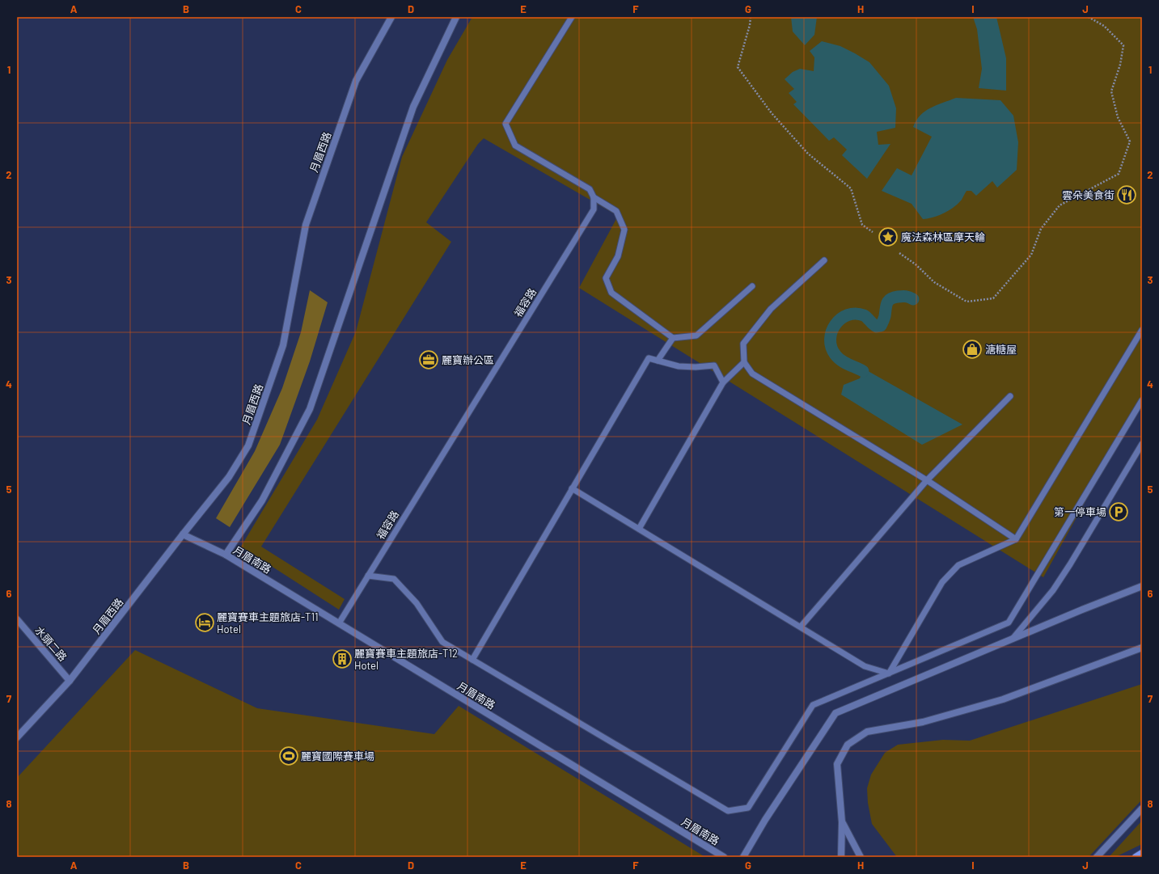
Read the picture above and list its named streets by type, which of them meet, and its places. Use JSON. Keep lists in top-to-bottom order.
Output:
{
  "streets": {
    "street": ["月眉西路", "月眉南路", "水頭二路"],
    "lane": ["福容路"]
  },
  "crossings": [
    ["月眉西路", "月眉南路"],
    ["月眉西路", "水頭二路"],
    ["福容路", "月眉南路"]
  ],
  "places": {
    "restaurant": ["雲朵美食街"],
    "place": ["魔法森林區摩天輪"],
    "shop": ["溏糖屋"],
    "office": ["麗寶辦公區"],
    "parking": ["第一停車場"],
    "hotel": ["麗寶賽車主題旅店-T11 Hotel"],
    "building": ["麗寶賽車主題旅店-T12 Hotel"],
    "sports": ["麗寶國際賽車場"]
  },
  "grid": {
    "columns": [
      "A",
      "B",
      "C",
      "D",
      "E",
      "F",
      "G",
      "H",
      "I",
      "J"
    ],
    "rows": [
      "1",
      "2",
      "3",
      "4",
      "5",
      "6",
      "7",
      "8"
    ]
  }
}
